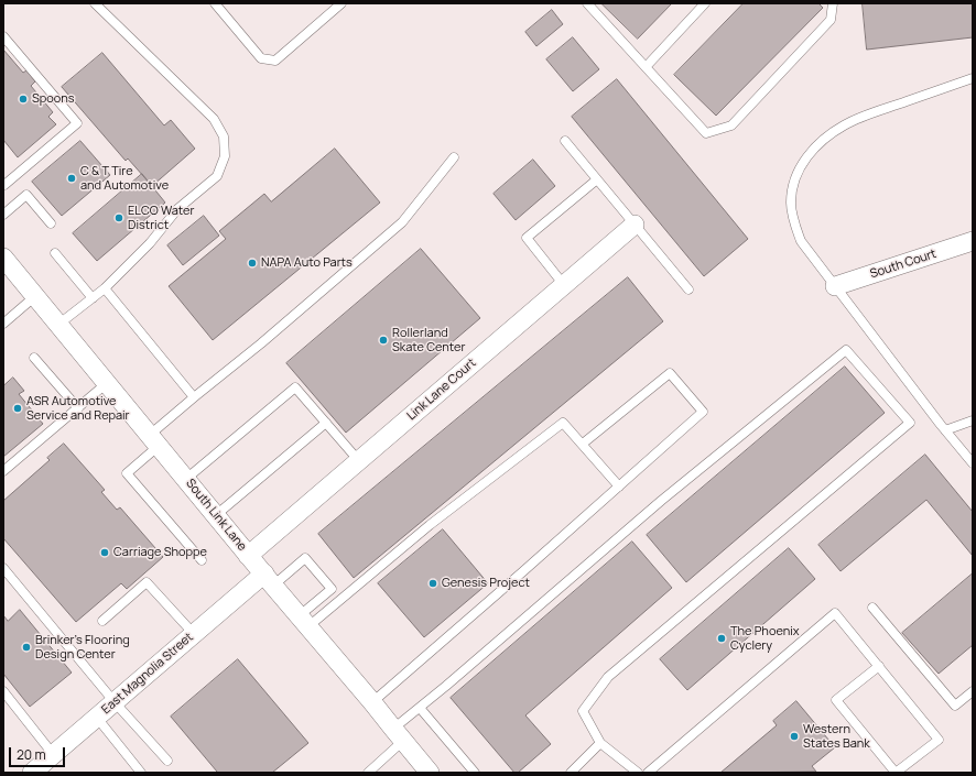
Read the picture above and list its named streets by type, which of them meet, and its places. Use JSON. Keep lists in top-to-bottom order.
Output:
{
  "streets": {
    "street": [
      "South Court",
      "Link Lane Court",
      "South Link Lane",
      "East Magnolia Street"
    ]
  },
  "crossings": [
    ["Link Lane Court", "South Link Lane"],
    ["South Link Lane", "East Magnolia Street"]
  ],
  "places": [
    "Spoons",
    "C & T Tire and Automotive",
    "ELCO Water District",
    "NAPA Auto Parts",
    "Rollerland Skate Center",
    "ASR Automotive Service and Repair",
    "Carriage Shoppe",
    "Genesis Project",
    "The Phoenix Cyclery",
    "Brinker’s Flooring Design Center",
    "Western States Bank"
  ],
  "scale_bar": "20 m"
}
